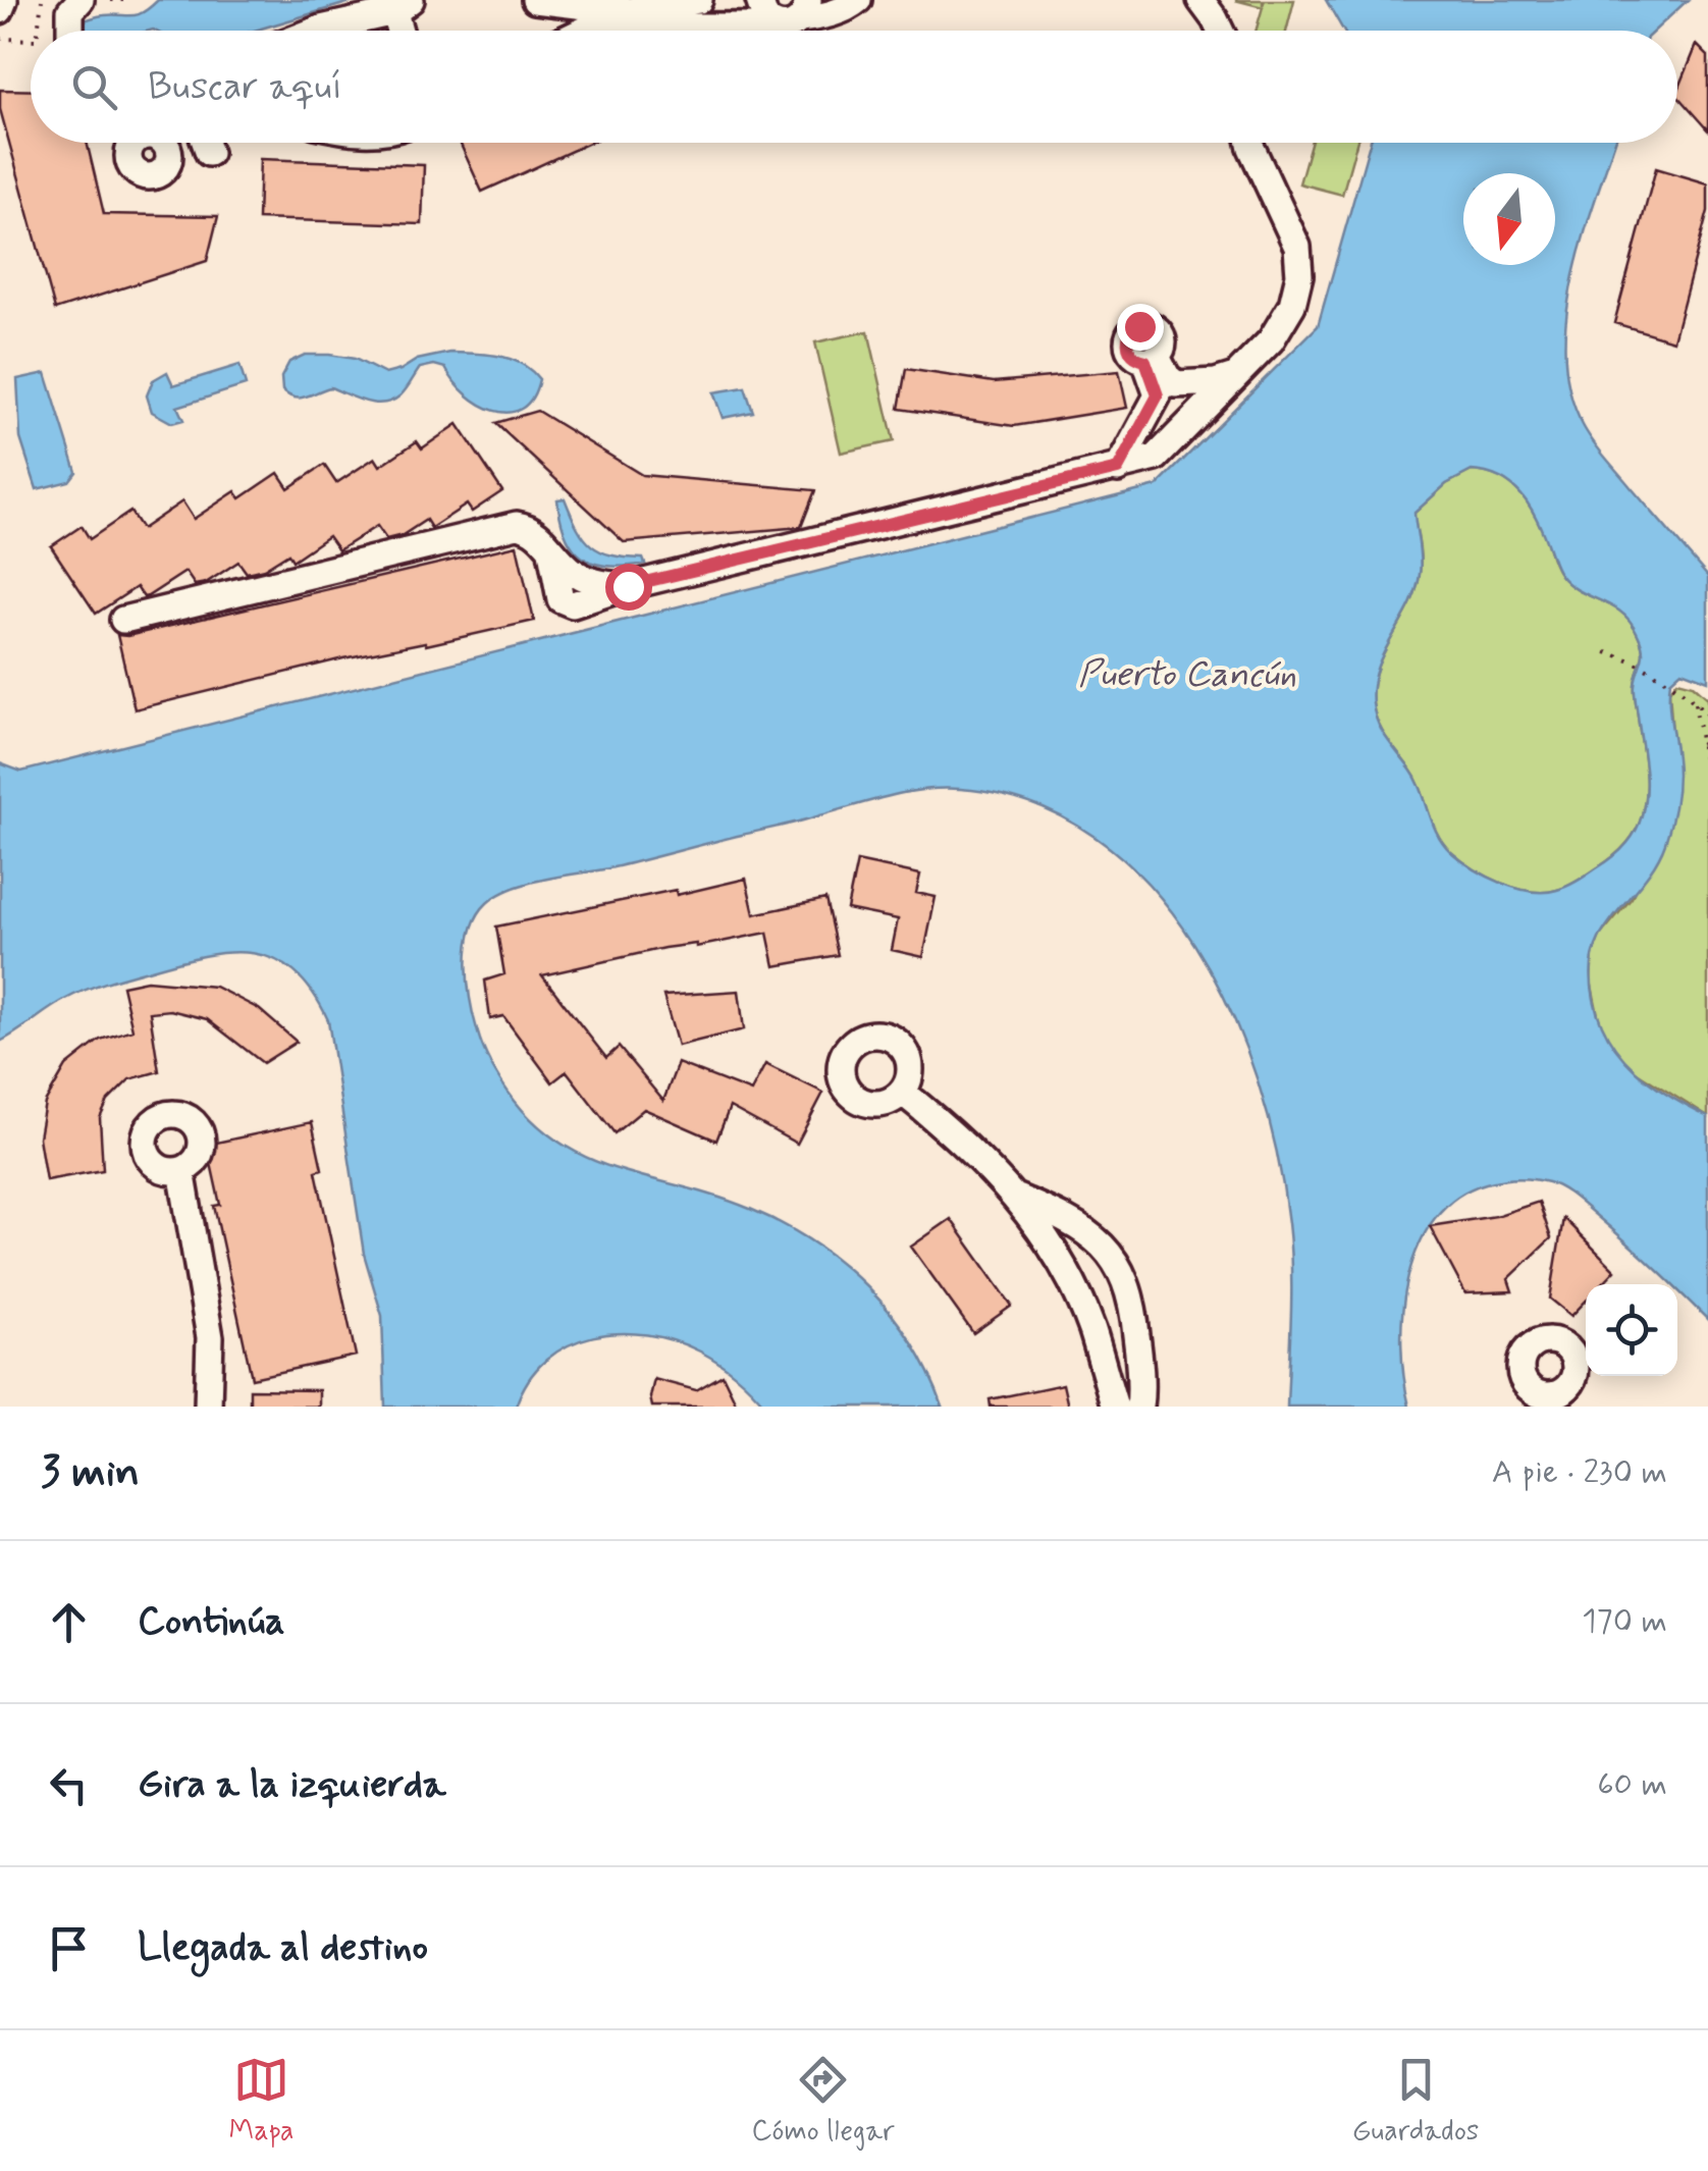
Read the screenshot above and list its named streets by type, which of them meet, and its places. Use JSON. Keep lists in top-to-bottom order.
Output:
{
  "water": ["Puerto Cancún"],
  "north": "bottom",
  "page": {
    "search": "Buscar aquí",
    "heading": ["3 min", "A pie · 230 m"],
    "list": [
      ["Continúa", "170 m"],
      ["Gira a la izquierda", "60 m"],
      "Llegada al destino"
    ],
    "nav": ["Mapa", "Cómo llegar", "Guardados"]
  }
}
